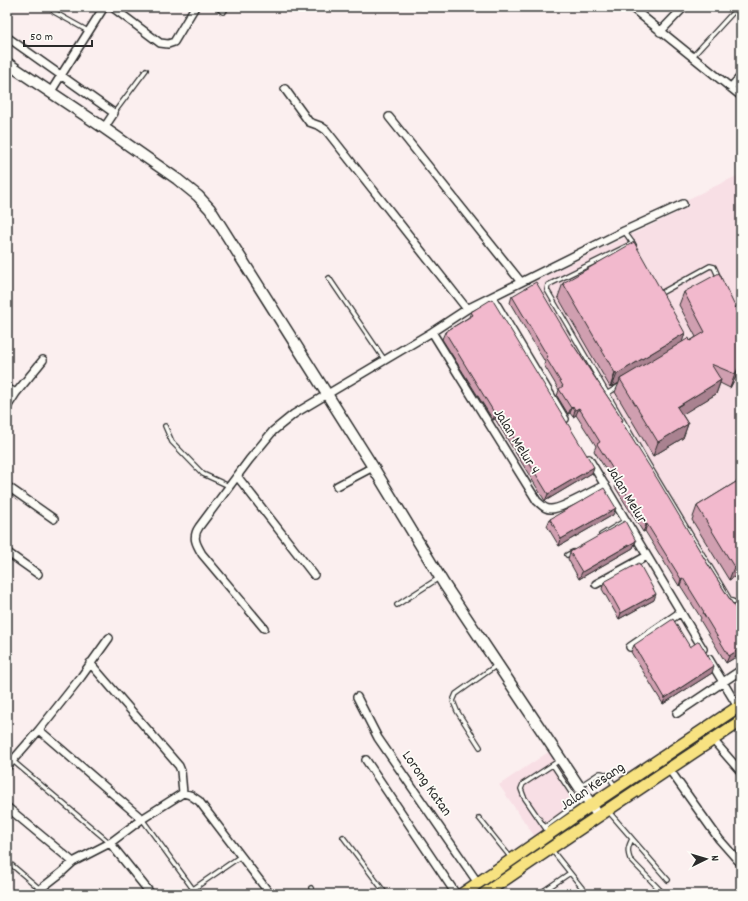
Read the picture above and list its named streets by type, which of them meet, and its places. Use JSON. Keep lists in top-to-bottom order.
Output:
{
  "streets": {
    "main road": ["Jalan Kesang"],
    "street": ["Jalan Melur 4", "Jalan Melur", "Lorong Katan"]
  },
  "crossings": [
    ["Jalan Melur 4", "Jalan Melur"],
    ["Jalan Melur", "Jalan Kesang"],
    ["Lorong Katan", "Jalan Kesang"]
  ],
  "scale_bar": "50 m",
  "north": "right"
}
